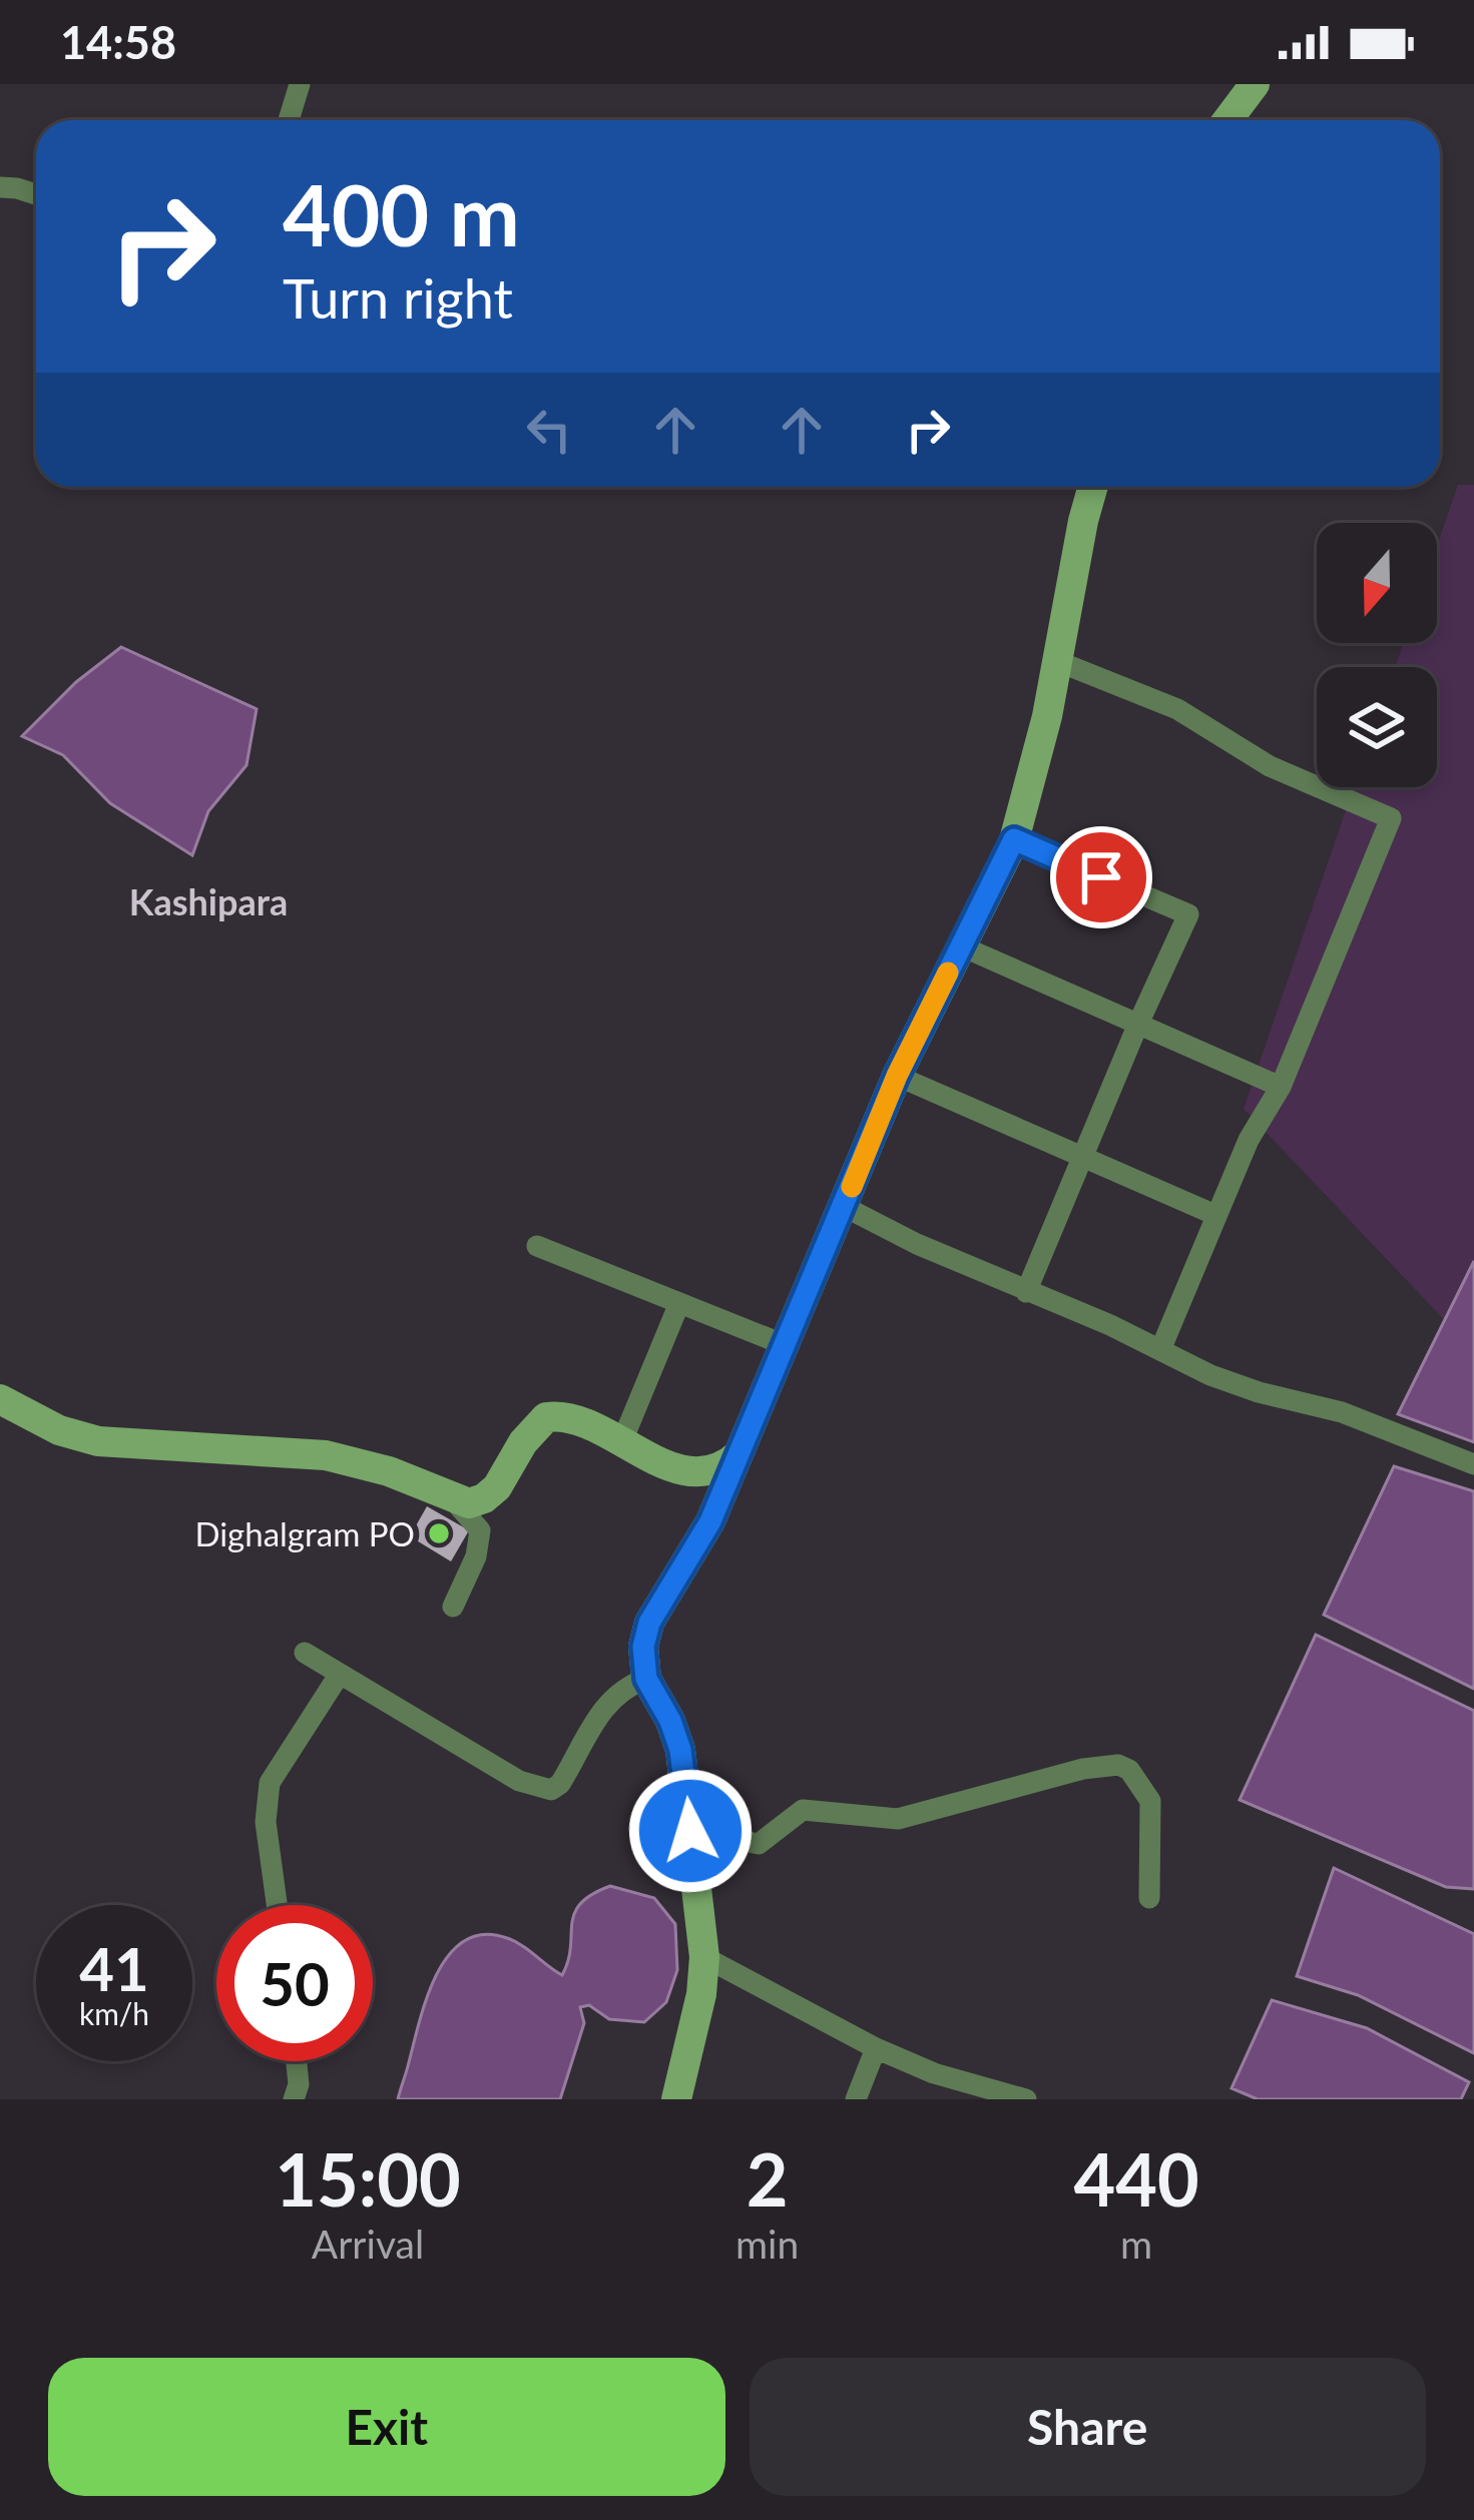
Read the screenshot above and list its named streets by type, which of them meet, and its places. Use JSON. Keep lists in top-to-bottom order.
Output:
{
  "districts": ["Kashipara"],
  "places": ["Dighalgram PO"],
  "north": "bottom",
  "page": {
    "status": "14:58",
    "turn": ["400 m", "Turn right"],
    "speed": "41 km/h",
    "limit": "50",
    "eta": [
      "15:00",
      "Arrival",
      "2",
      "min",
      "440",
      "m"
    ],
    "buttons": ["Exit", "Share"]
  }
}
